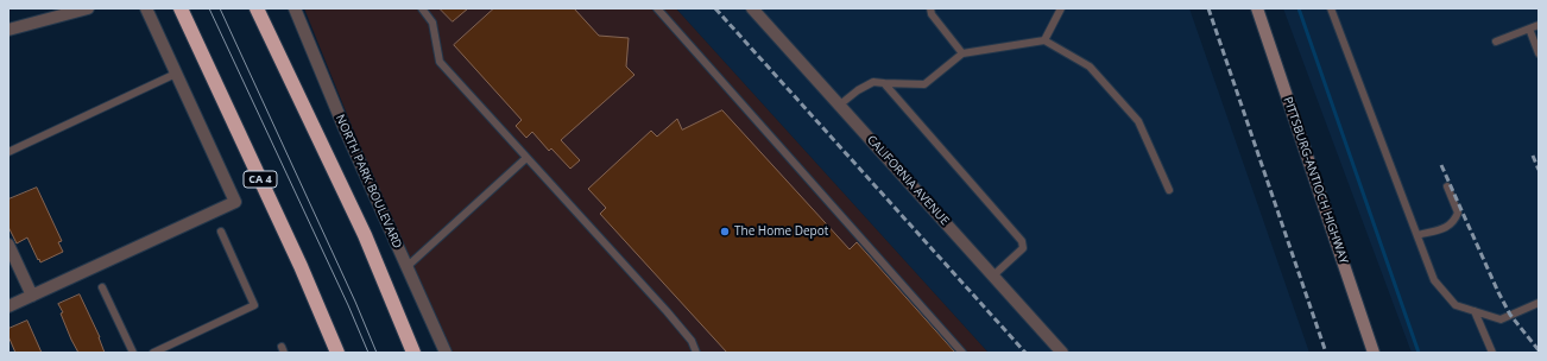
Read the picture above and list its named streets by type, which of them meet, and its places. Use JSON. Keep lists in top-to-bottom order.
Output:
{
  "streets": {
    "highway": ["CA 4"],
    "main road": ["PITTSBURG-ANTIOCH HIGHWAY"],
    "street": ["CALIFORNIA AVENUE", "NORTH PARK BOULEVARD"]
  },
  "places": ["The Home Depot"]
}
